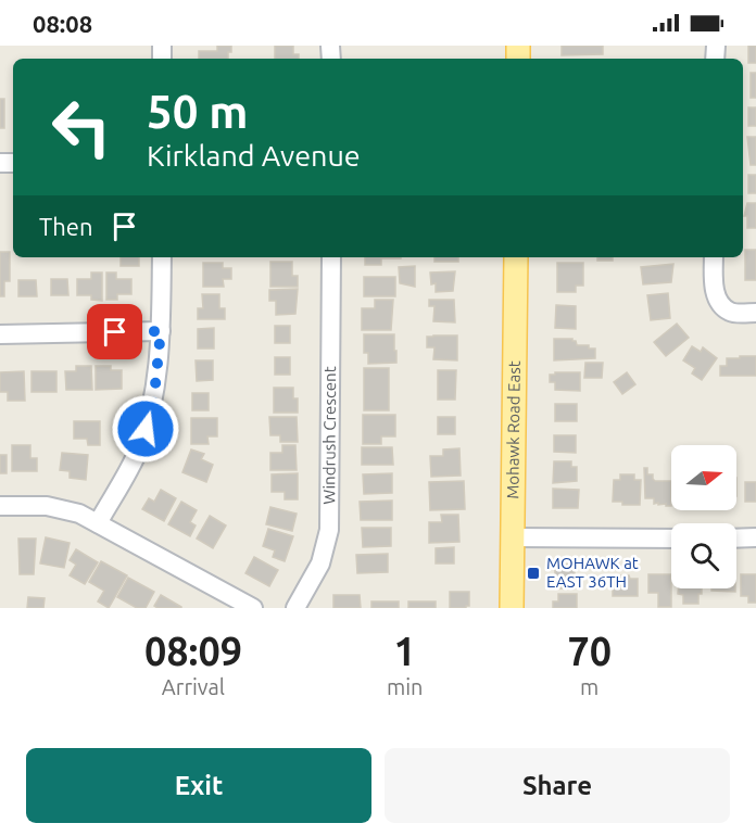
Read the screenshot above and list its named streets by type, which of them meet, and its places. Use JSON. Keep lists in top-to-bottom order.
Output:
{
  "streets": {
    "main road": ["Mohawk Road East"],
    "street": ["Windrush Crescent"]
  },
  "places": {
    "transit": ["MOHAWK at EAST 36TH"]
  },
  "north": "right",
  "page": {
    "status": "08:08",
    "turn": ["50 m", "Kirkland Avenue"],
    "then": "Then",
    "eta": [
      "08:09",
      "Arrival",
      "1",
      "min",
      "70",
      "m"
    ],
    "buttons": ["Exit", "Share"]
  }
}
